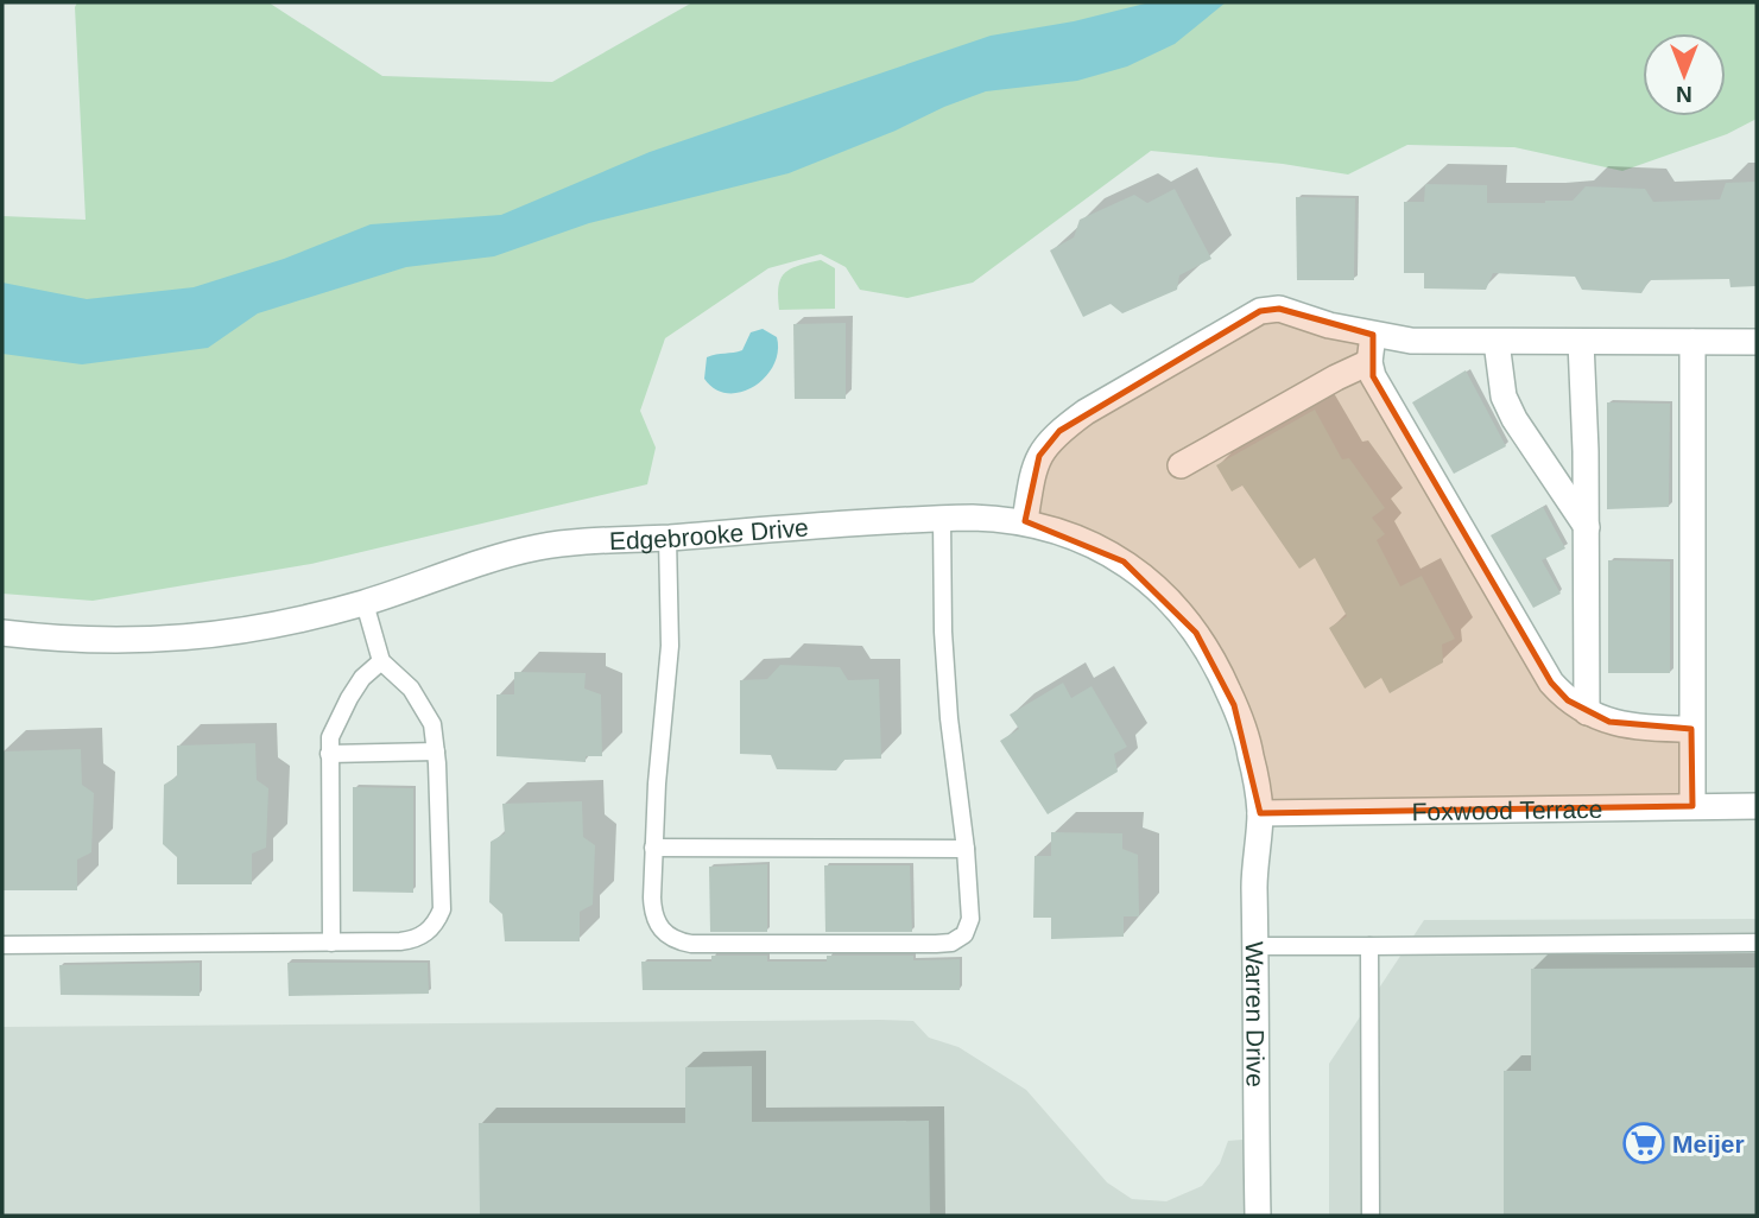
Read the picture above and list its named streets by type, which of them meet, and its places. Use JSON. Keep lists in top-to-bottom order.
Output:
{
  "streets": {
    "street": ["Edgebrooke Drive", "Foxwood Terrace", "Warren Drive"]
  },
  "crossings": [
    ["Edgebrooke Drive", "Foxwood Terrace"],
    ["Edgebrooke Drive", "Warren Drive"],
    ["Foxwood Terrace", "Warren Drive"]
  ],
  "places": {
    "supermarket": ["Meijer"]
  },
  "north": "bottom"
}
